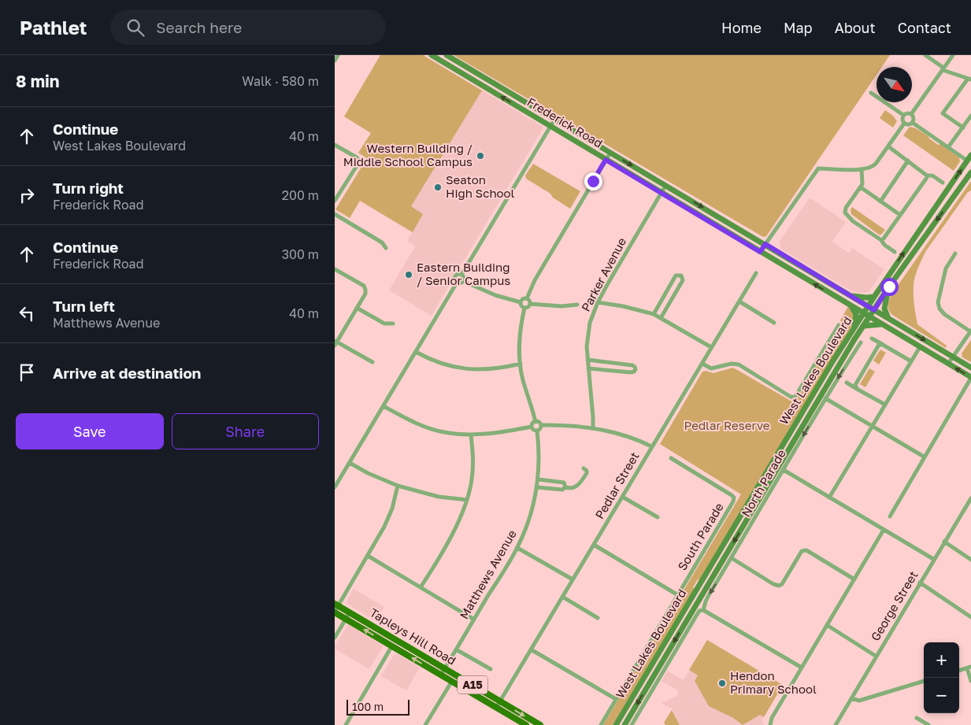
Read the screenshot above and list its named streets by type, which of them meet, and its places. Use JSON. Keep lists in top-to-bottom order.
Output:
{
  "streets": {
    "main road": [
      "Frederick Road",
      "West Lakes Boulevard",
      "Tapleys Hill Road",
      "A15"
    ],
    "street": [
      "Parker Avenue",
      "North Parade",
      "Pedlar Street",
      "South Parade",
      "Matthews Avenue",
      "George Street"
    ]
  },
  "crossings": [
    ["Frederick Road", "Parker Avenue"],
    ["Frederick Road", "West Lakes Boulevard"],
    ["Pedlar Street", "Tapleys Hill Road"],
    ["Matthews Avenue", "Tapleys Hill Road"]
  ],
  "one_way": ["North Parade"],
  "parks": ["Pedlar Reserve"],
  "places": [
    "Western Building / Middle School Campus",
    "Seaton High School",
    "Eastern Building / Senior Campus",
    "Hendon Primary School"
  ],
  "scale_bar": "100 m",
  "north": "bottom right",
  "page": {
    "header": "Pathlet",
    "search": "Search here",
    "nav": [
      "Home",
      "Map",
      "About",
      "Contact"
    ],
    "heading": ["8 min", "Walk · 580 m"],
    "list": [
      ["Continue", "West Lakes Boulevard", "40 m"],
      ["Turn right", "Frederick Road", "200 m"],
      ["Continue", "Frederick Road", "300 m"],
      ["Turn left", "Matthews Avenue", "40 m"],
      "Arrive at destination"
    ],
    "buttons": ["Save", "Share"],
    "map_buttons": ["+", "−"],
    "scale": "100 m"
  }
}
